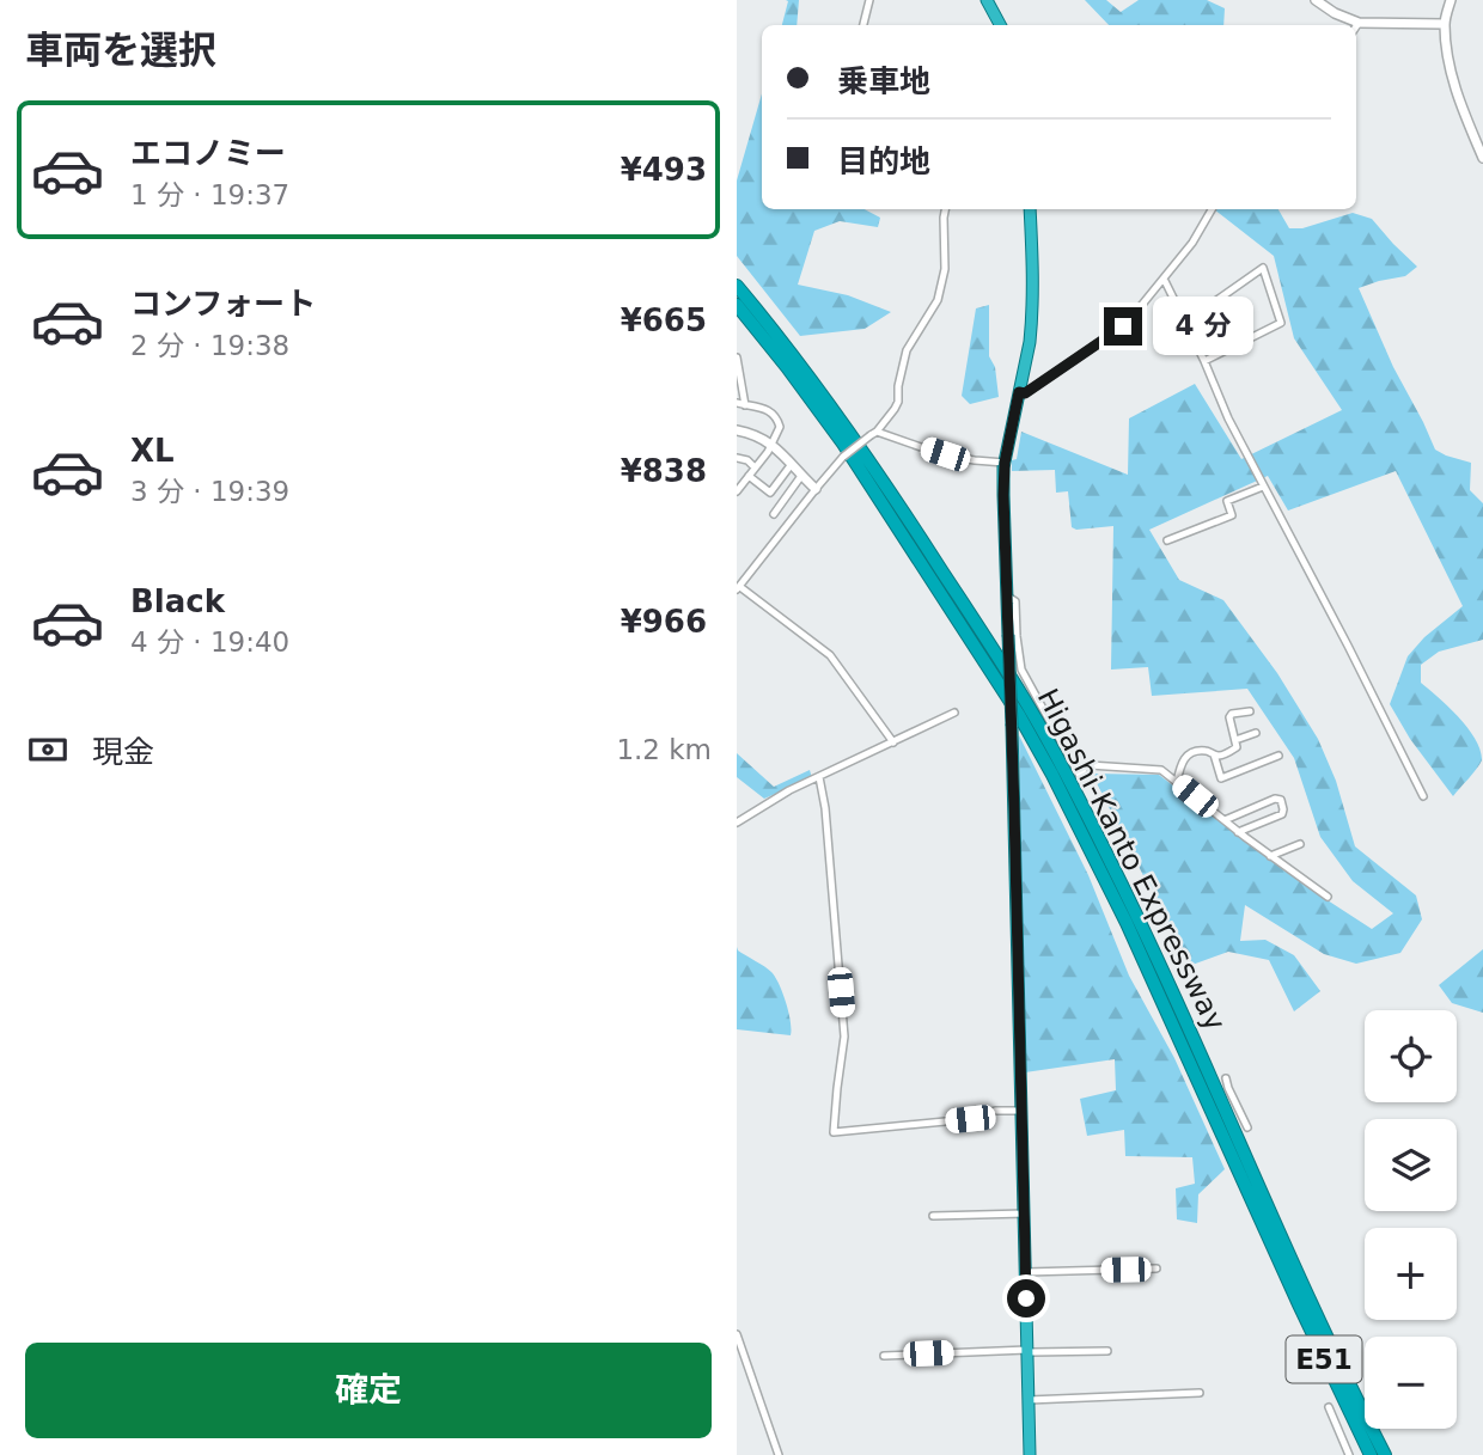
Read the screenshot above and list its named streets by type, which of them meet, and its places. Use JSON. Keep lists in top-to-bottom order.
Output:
{
  "streets": {
    "highway": ["Higashi-Kanto Expressway", "E51"]
  },
  "page": {
    "heading": "車両を選択",
    "banner": ["乗車地", "目的地"],
    "list": [
      {
        "name": "エコノミー",
        "note": "1 分 · 19:37",
        "value": "¥493"
      },
      {
        "name": "コンフォート",
        "note": "2 分 · 19:38",
        "value": "¥665"
      },
      {
        "name": "XL",
        "note": "3 分 · 19:39",
        "value": "¥838"
      },
      {
        "name": "Black",
        "note": "4 分 · 19:40",
        "value": "¥966"
      }
    ],
    "bubble": "4 分",
    "pay": ["現金", "1.2 km"],
    "map_buttons": ["+", "−"],
    "buttons": "確定"
  }
}
